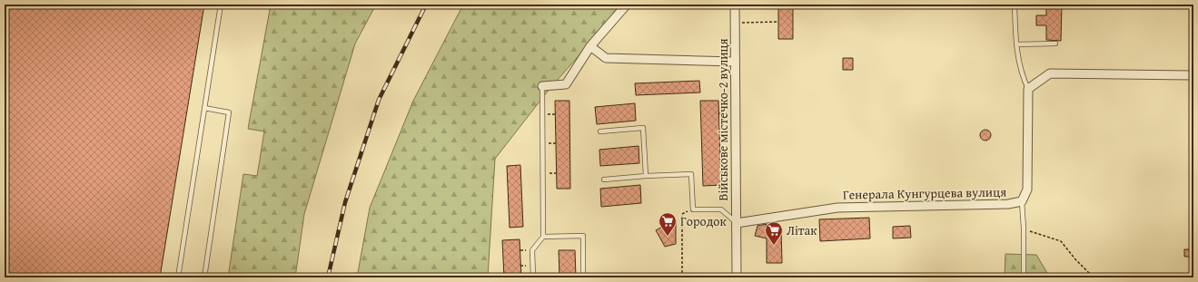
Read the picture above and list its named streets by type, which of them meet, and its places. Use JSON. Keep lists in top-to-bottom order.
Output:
{
  "streets": {
    "street": ["Військове містечко-2 вулиця", "Генерала Кунгурцева вулиця"]
  },
  "crossings": [
    ["Військове містечко-2 вулиця", "Генерала Кунгурцева вулиця"]
  ],
  "places": {
    "supermarket": ["Городок", "Літак"]
  }
}
